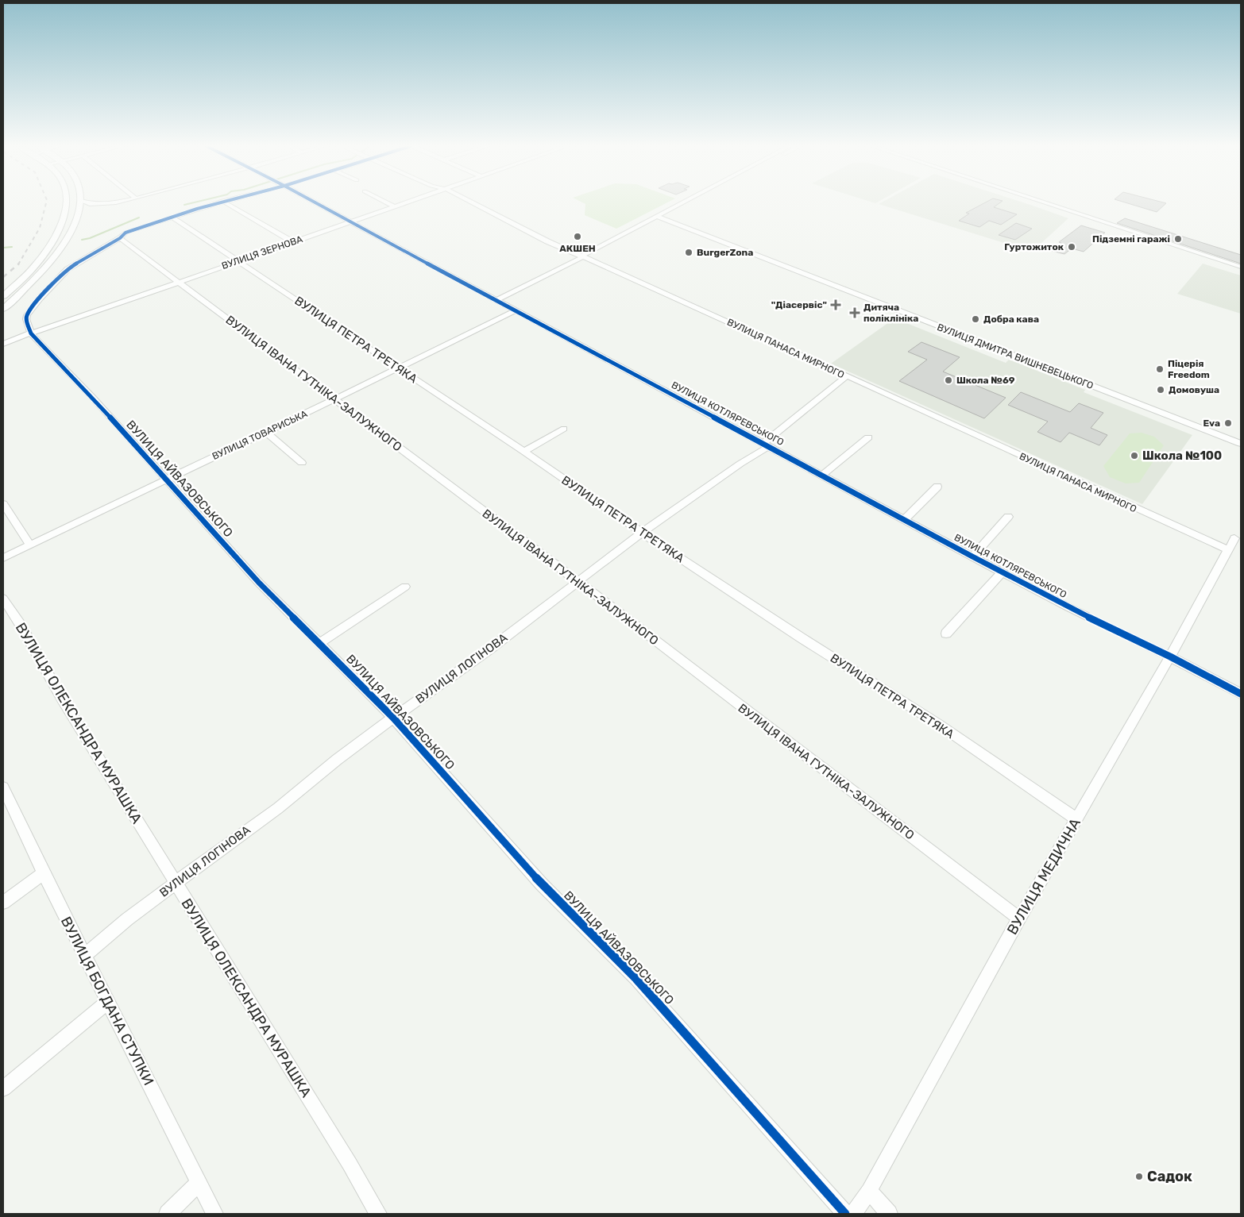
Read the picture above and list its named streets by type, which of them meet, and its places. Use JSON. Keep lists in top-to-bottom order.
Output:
{
  "streets": {
    "street": [
      "ВУЛИЦЯ ЗЕРНОВА",
      "ВУЛИЦЯ ПЕТРА ТРЕТЯКА",
      "ВУЛИЦЯ ПАНАСА МИРНОГО",
      "ВУЛИЦЯ ДМИТРА ВИШНЕВЕЦЬКОГО",
      "ВУЛИЦЯ ІВАНА ГУТНІКА-ЗАЛУЖНОГО",
      "ВУЛИЦЯ КОТЛЯРЕВСЬКОГО",
      "ВУЛИЦЯ ТОВАРИСЬКА",
      "ВУЛИЦЯ АЙВАЗОВСЬКОГО",
      "ВУЛИЦЯ ЛОГІНОВА",
      "ВУЛИЦЯ ОЛЕКСАНДРА МУРАШКА",
      "ВУЛИЦЯ МЕДИЧНА",
      "ВУЛИЦЯ БОГДАНА СТУПКИ"
    ]
  },
  "crossings": [
    ["ВУЛИЦЯ ЗЕРНОВА", "ВУЛИЦЯ ПЕТРА ТРЕТЯКА"],
    ["ВУЛИЦЯ ЗЕРНОВА", "ВУЛИЦЯ ІВАНА ГУТНІКА-ЗАЛУЖНОГО"],
    ["ВУЛИЦЯ ЗЕРНОВА", "ВУЛИЦЯ КОТЛЯРЕВСЬКОГО"],
    ["ВУЛИЦЯ ЗЕРНОВА", "ВУЛИЦЯ АЙВАЗОВСЬКОГО"],
    ["ВУЛИЦЯ ПЕТРА ТРЕТЯКА", "ВУЛИЦЯ ТОВАРИСЬКА"],
    ["ВУЛИЦЯ ПЕТРА ТРЕТЯКА", "ВУЛИЦЯ ЛОГІНОВА"],
    ["ВУЛИЦЯ ПЕТРА ТРЕТЯКА", "ВУЛИЦЯ МЕДИЧНА"],
    ["ВУЛИЦЯ ПАНАСА МИРНОГО", "ВУЛИЦЯ ЛОГІНОВА"],
    ["ВУЛИЦЯ ПАНАСА МИРНОГО", "ВУЛИЦЯ МЕДИЧНА"],
    ["ВУЛИЦЯ ІВАНА ГУТНІКА-ЗАЛУЖНОГО", "ВУЛИЦЯ ТОВАРИСЬКА"],
    ["ВУЛИЦЯ ІВАНА ГУТНІКА-ЗАЛУЖНОГО", "ВУЛИЦЯ ЛОГІНОВА"],
    ["ВУЛИЦЯ ІВАНА ГУТНІКА-ЗАЛУЖНОГО", "ВУЛИЦЯ МЕДИЧНА"],
    ["ВУЛИЦЯ КОТЛЯРЕВСЬКОГО", "ВУЛИЦЯ ТОВАРИСЬКА"],
    ["ВУЛИЦЯ КОТЛЯРЕВСЬКОГО", "ВУЛИЦЯ ЛОГІНОВА"],
    ["ВУЛИЦЯ КОТЛЯРЕВСЬКОГО", "ВУЛИЦЯ МЕДИЧНА"],
    ["ВУЛИЦЯ ТОВАРИСЬКА", "ВУЛИЦЯ АЙВАЗОВСЬКОГО"],
    ["ВУЛИЦЯ АЙВАЗОВСЬКОГО", "ВУЛИЦЯ ЛОГІНОВА"],
    ["ВУЛИЦЯ ЛОГІНОВА", "ВУЛИЦЯ ОЛЕКСАНДРА МУРАШКА"],
    ["ВУЛИЦЯ ЛОГІНОВА", "ВУЛИЦЯ БОГДАНА СТУПКИ"]
  ],
  "places": {
    "other": [
      "АКШЕН",
      "Підземні гаражі",
      "Гуртожиток",
      "BurgerZona",
      "Добра кава",
      "Піцерія Freedom",
      "Школа №69",
      "Домовуша",
      "Eva",
      "Школа №100",
      "Садок"
    ],
    "health": ["\"Діасервіс\"", "Дитяча поліклініка"]
  }
}
